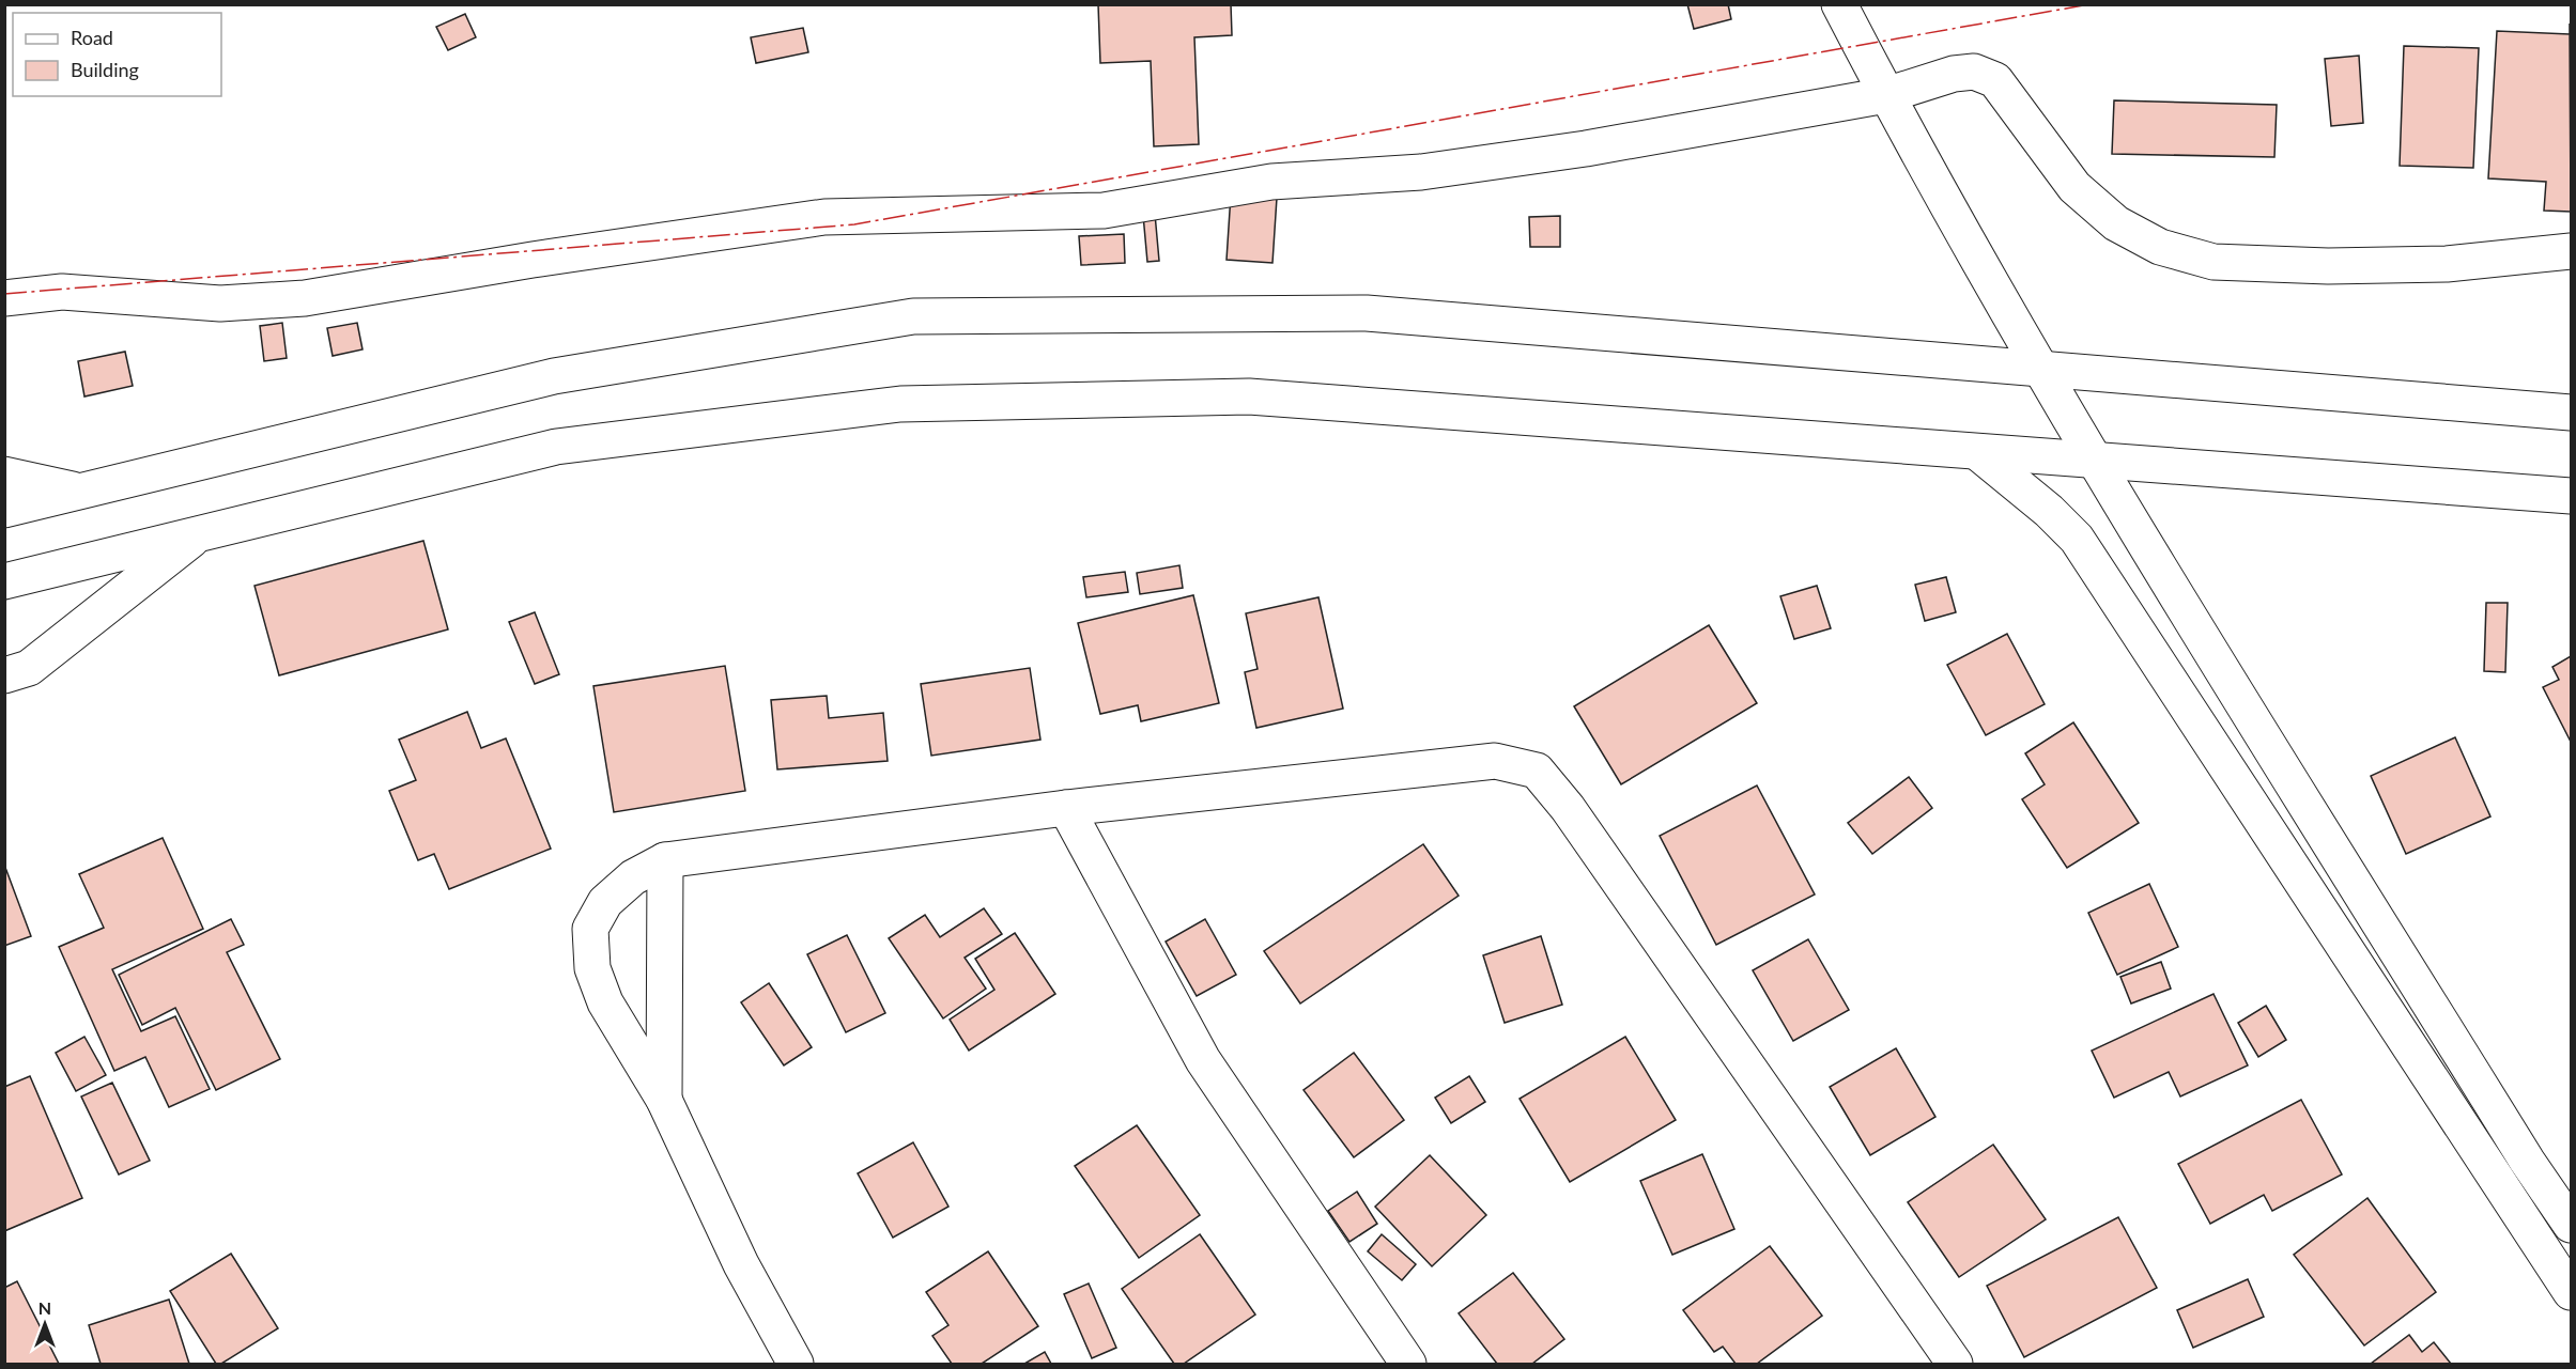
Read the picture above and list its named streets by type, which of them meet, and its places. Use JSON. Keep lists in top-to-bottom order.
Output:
{
  "legend": ["Road", "Building"],
  "north": "top"
}
